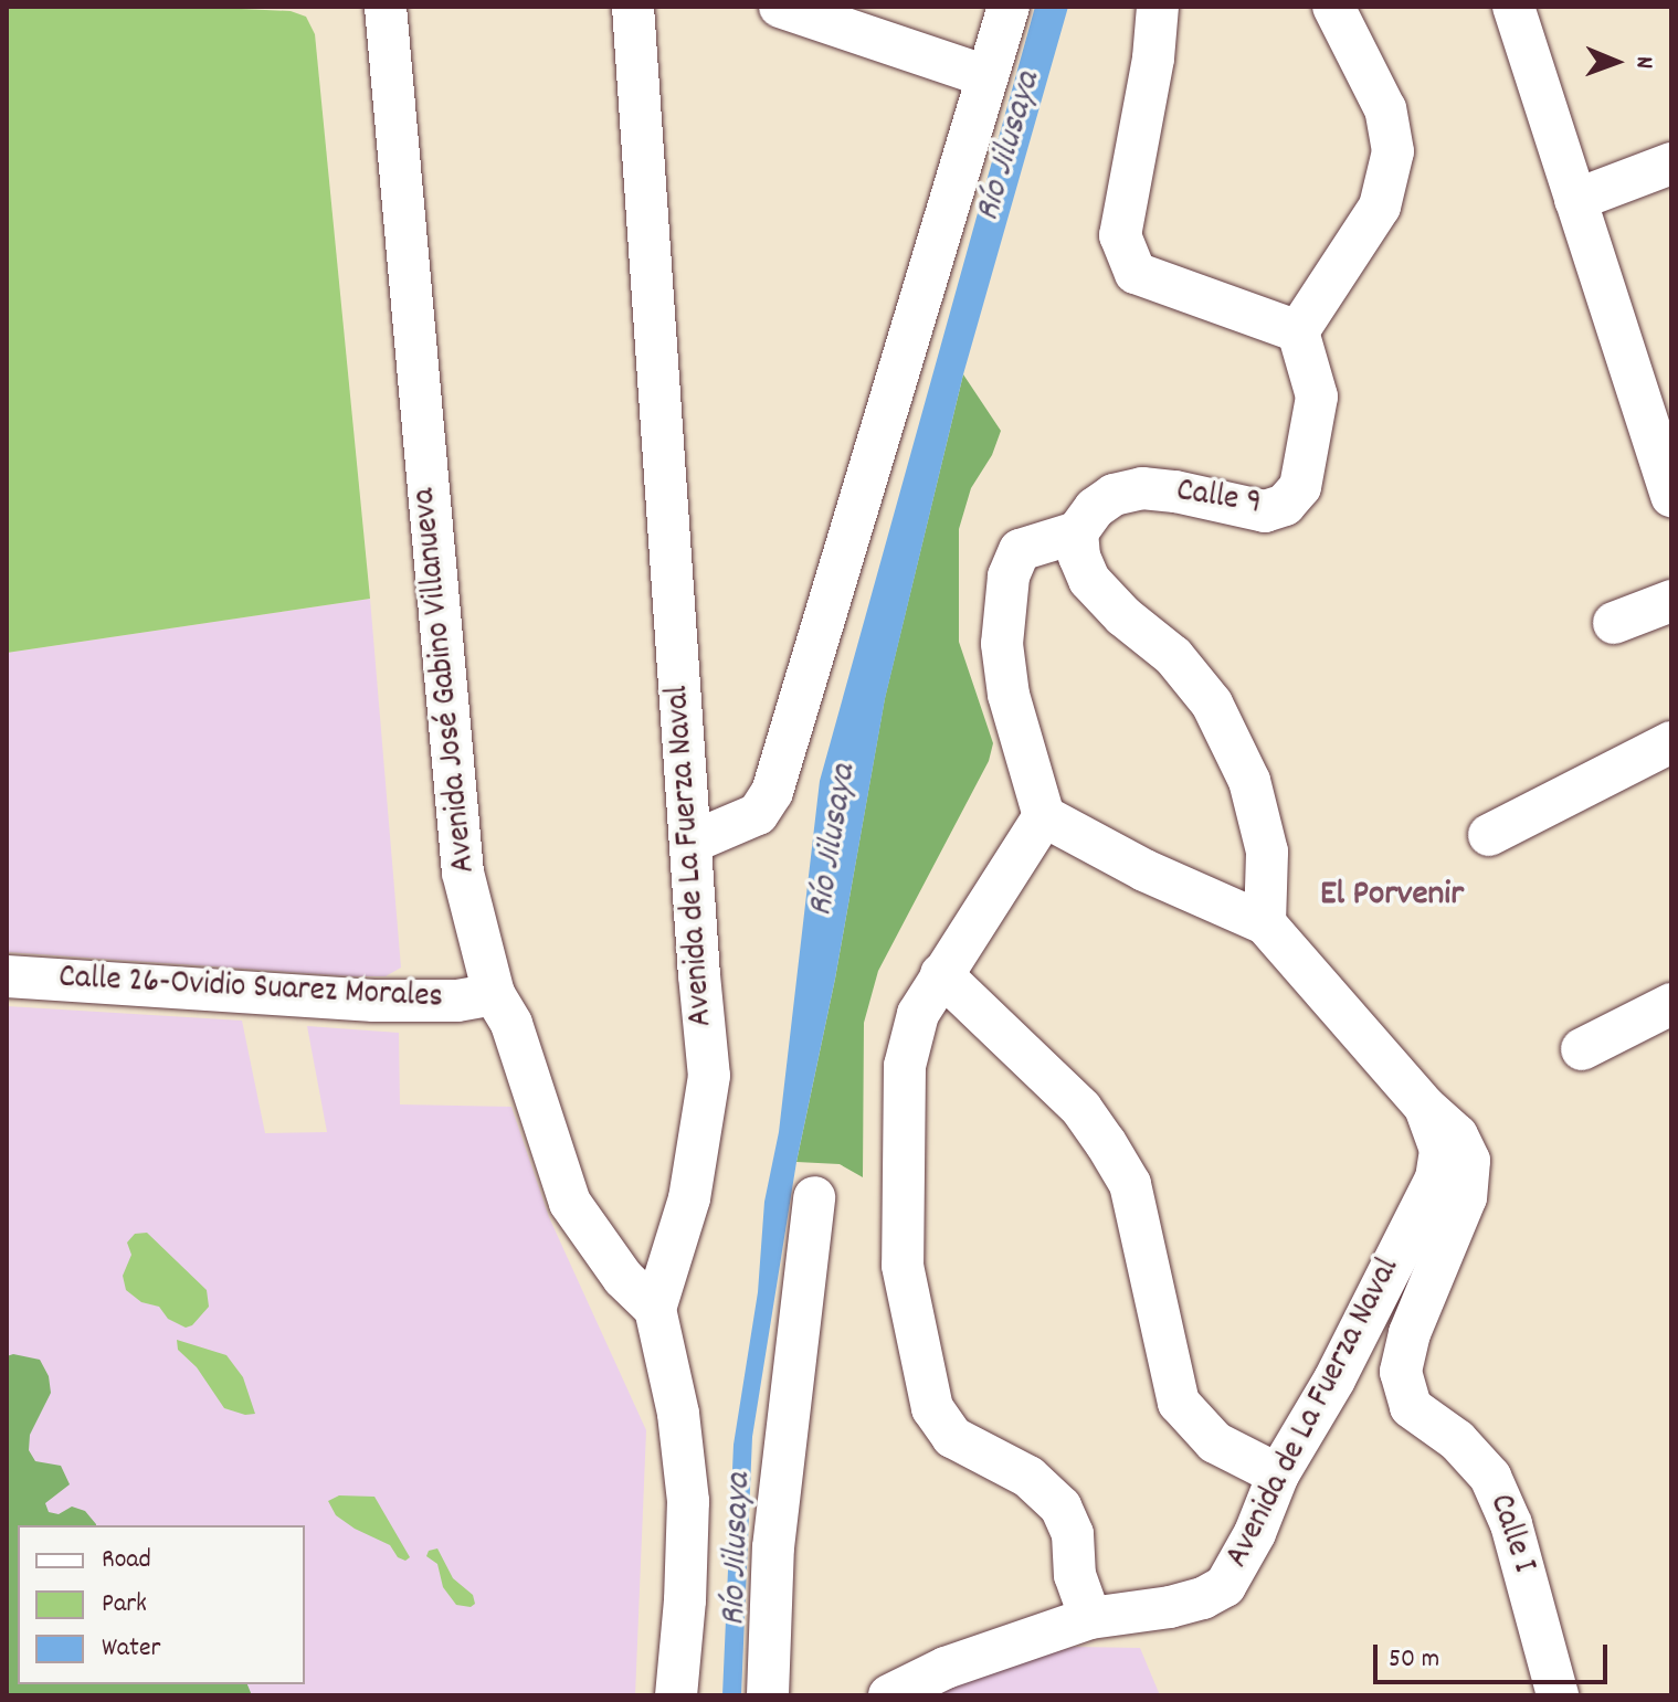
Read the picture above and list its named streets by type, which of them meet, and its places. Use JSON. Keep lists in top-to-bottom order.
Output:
{
  "streets": {
    "street": [
      "Calle 9",
      "Avenida José Gabino Villanueva",
      "Avenida de La Fuerza Naval",
      "Calle 26-Ovidio Suarez Morales",
      "Calle I"
    ]
  },
  "crossings": [
    ["Avenida José Gabino Villanueva", "Avenida de La Fuerza Naval"],
    ["Avenida José Gabino Villanueva", "Calle 26-Ovidio Suarez Morales"],
    ["Avenida de La Fuerza Naval", "Calle I"]
  ],
  "districts": ["El Porvenir"],
  "water": ["Río Jilusaya"],
  "legend": ["Road", "Park", "Water"],
  "scale_bar": "50 m",
  "north": "right"
}
